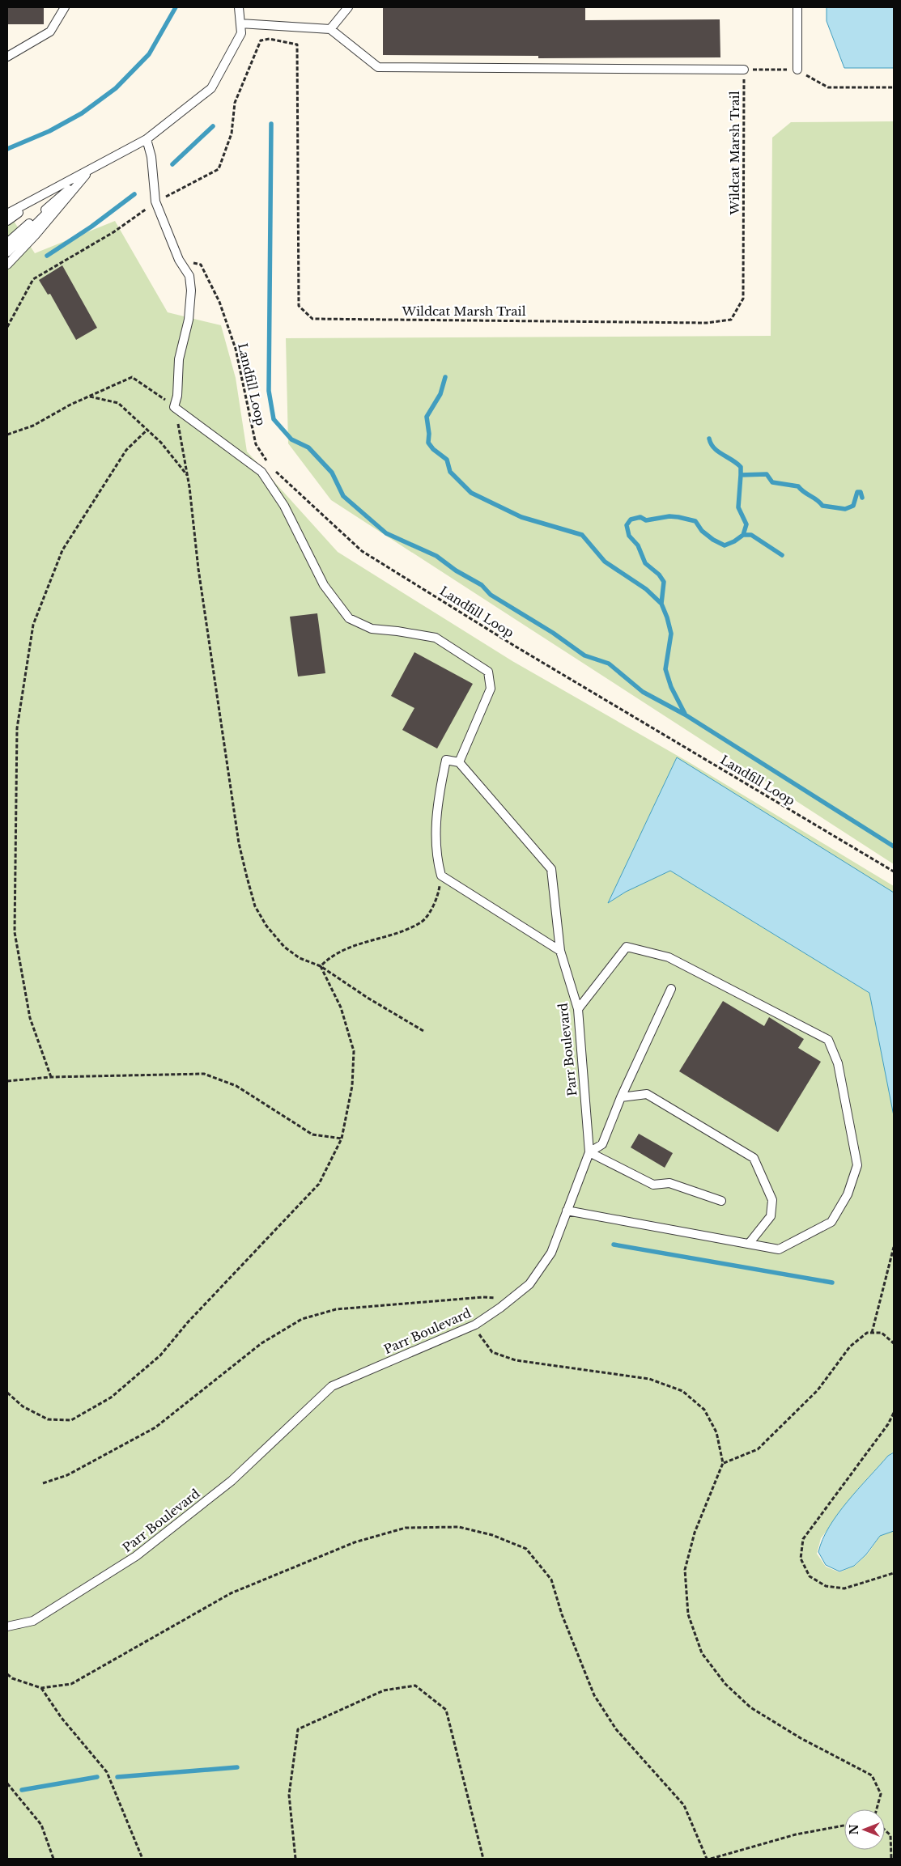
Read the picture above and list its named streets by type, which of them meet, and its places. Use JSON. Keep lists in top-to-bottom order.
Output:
{
  "streets": {
    "lane": ["Parr Boulevard"],
    "path": ["Wildcat Marsh Trail", "Landfill Loop"]
  },
  "north": "left"
}
